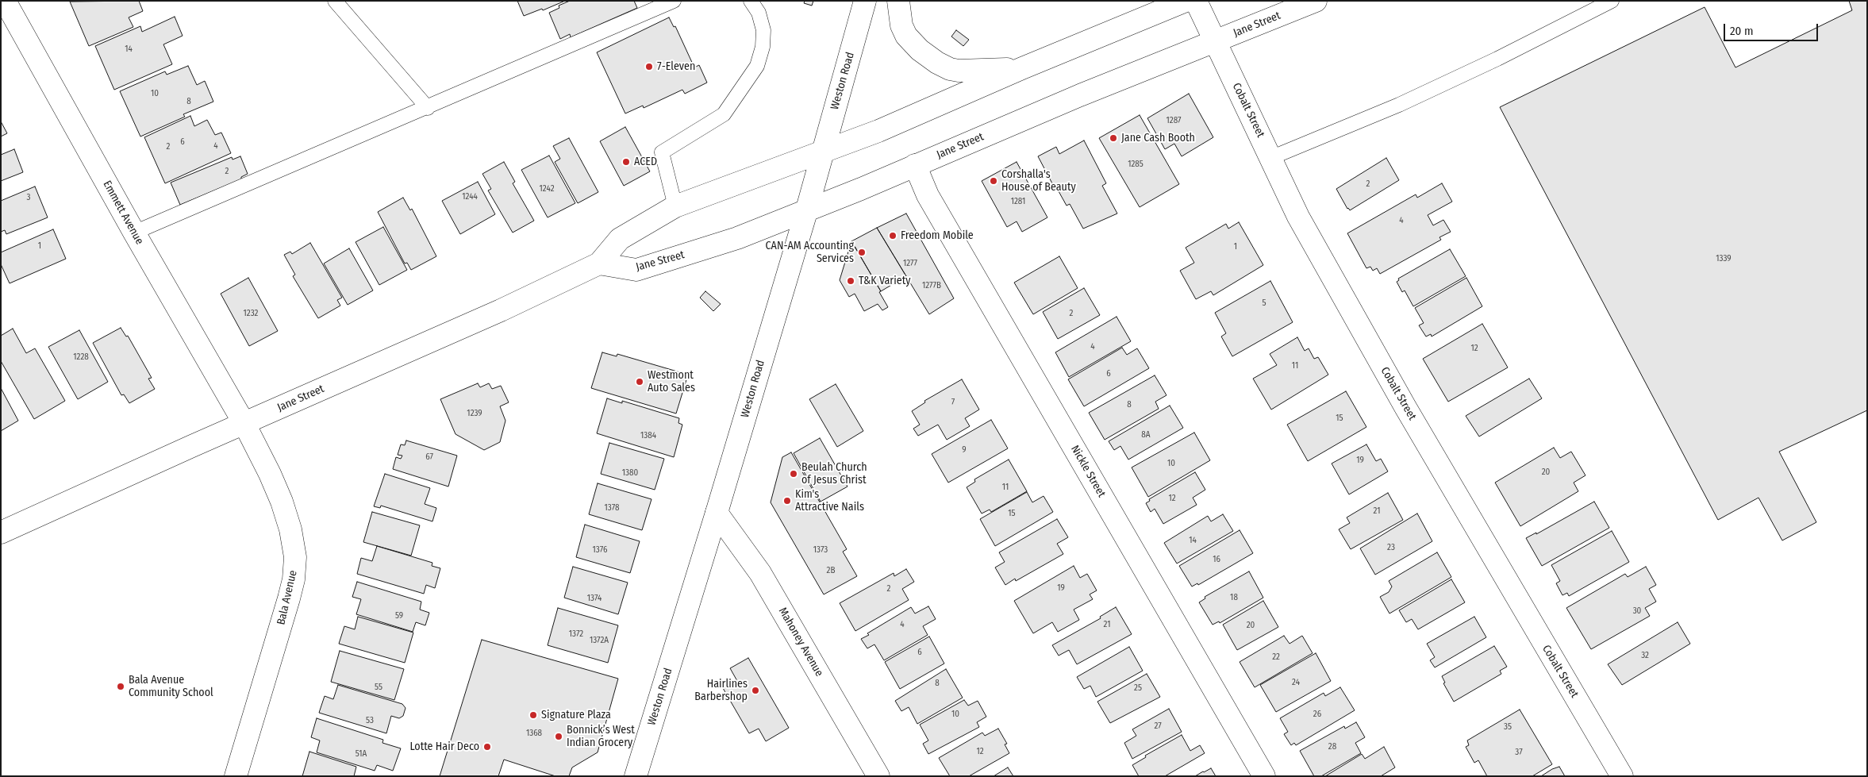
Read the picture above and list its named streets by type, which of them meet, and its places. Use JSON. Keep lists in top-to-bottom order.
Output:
{
  "streets": {
    "main road": [
      "Jane Street",
      "Weston Road",
      "Cobalt Street",
      "Emmett Avenue",
      "Nickle Street",
      "Bala Avenue",
      "Mahoney Avenue"
    ]
  },
  "crossings": [
    ["Jane Street", "Weston Road"],
    ["Jane Street", "Cobalt Street"],
    ["Jane Street", "Emmett Avenue"],
    ["Jane Street", "Nickle Street"],
    ["Jane Street", "Bala Avenue"],
    ["Weston Road", "Mahoney Avenue"],
    ["Emmett Avenue", "Bala Avenue"]
  ],
  "places": [
    "7-Eleven",
    "Jane Cash Booth",
    "ACED",
    "Corshalla's House of Beauty",
    "Freedom Mobile",
    "CAN-AM Accounting Services",
    "T&K Variety",
    "Westmont Auto Sales",
    "Beulah Church of Jesus Christ",
    "Kim's Attractive Nails",
    "Bala Avenue Community School",
    "Hairlines Barbershop",
    "Signature Plaza",
    "Bonnick’s West Indian Grocery",
    "Lotte Hair Deco"
  ],
  "house_numbers": [
    "14",
    "10",
    "8",
    "1287",
    "6",
    "4",
    "2",
    "1285",
    "2",
    "2",
    "1242",
    "1244",
    "3",
    "1281",
    "4",
    "1",
    "1",
    "1339",
    "1277",
    "1277B",
    "5",
    "1232",
    "2",
    "4",
    "12",
    "1228",
    "11",
    "6",
    "7",
    "8",
    "1239",
    "15",
    "8A",
    "1384",
    "9",
    "67",
    "19",
    "10",
    "20",
    "1380",
    "11",
    "12",
    "1378",
    "21",
    "15",
    "14",
    "23",
    "1376",
    "1373",
    "16",
    "2B",
    "19",
    "2",
    "18",
    "1374",
    "30",
    "59",
    "4",
    "21",
    "20",
    "1372",
    "1372A",
    "6",
    "32",
    "22",
    "24",
    "8",
    "55",
    "25",
    "10",
    "26",
    "53",
    "27",
    "35",
    "1368",
    "28",
    "12",
    "37",
    "51A"
  ],
  "scale_bar": "20 m"
}
